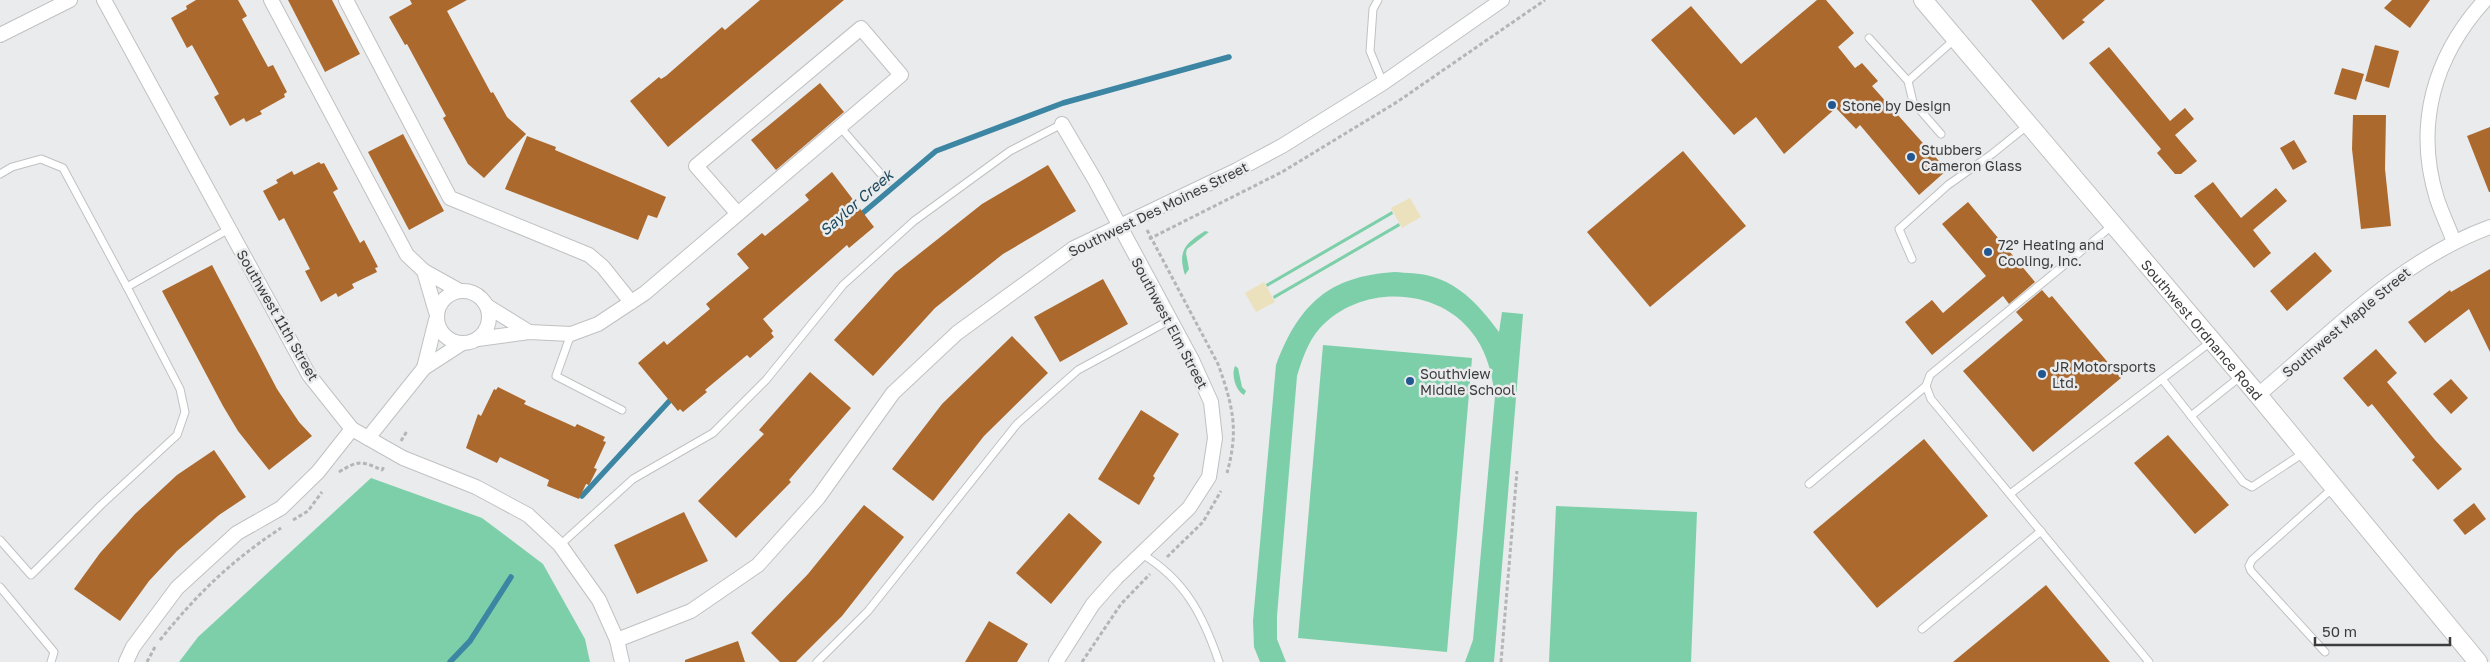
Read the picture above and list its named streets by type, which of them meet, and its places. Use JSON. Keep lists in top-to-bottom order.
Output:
{
  "streets": {
    "street": [
      "Southwest Des Moines Street",
      "Southwest 11th Street",
      "Southwest Maple Street",
      "Southwest Elm Street",
      "Southwest Ordnance Road"
    ]
  },
  "crossings": [
    ["Southwest Des Moines Street", "Southwest 11th Street"],
    ["Southwest Des Moines Street", "Southwest Elm Street"],
    ["Southwest Maple Street", "Southwest Ordnance Road"]
  ],
  "water": ["Saylor Creek"],
  "places": [
    "Stone by Design",
    "Stubbers Cameron Glass",
    "72° Heating and Cooling, Inc.",
    "JR Motorsports Ltd.",
    "Southview Middle School"
  ],
  "scale_bar": "50 m"
}
